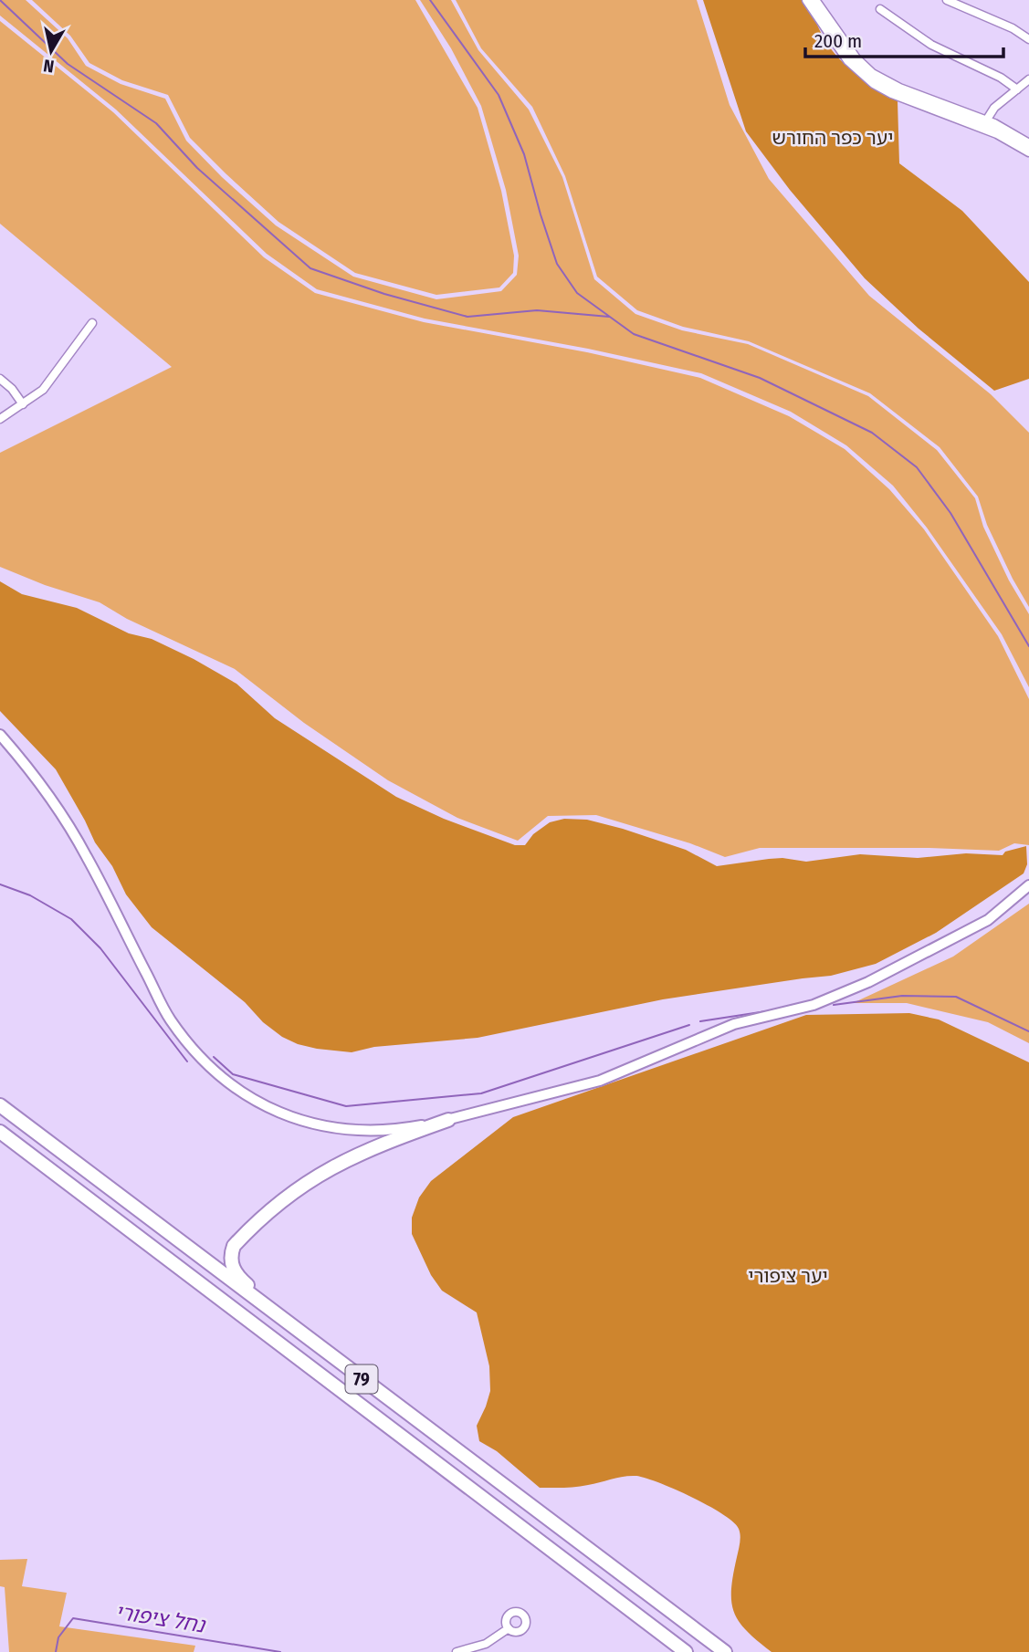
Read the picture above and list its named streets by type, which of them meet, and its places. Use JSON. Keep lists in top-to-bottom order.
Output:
{
  "streets": {
    "highway": ["79"]
  },
  "water": ["נחל ציפורי"],
  "parks": ["יער כפר החורש", "יער ציפורי"],
  "scale_bar": "200 m",
  "north": "bottom"
}
